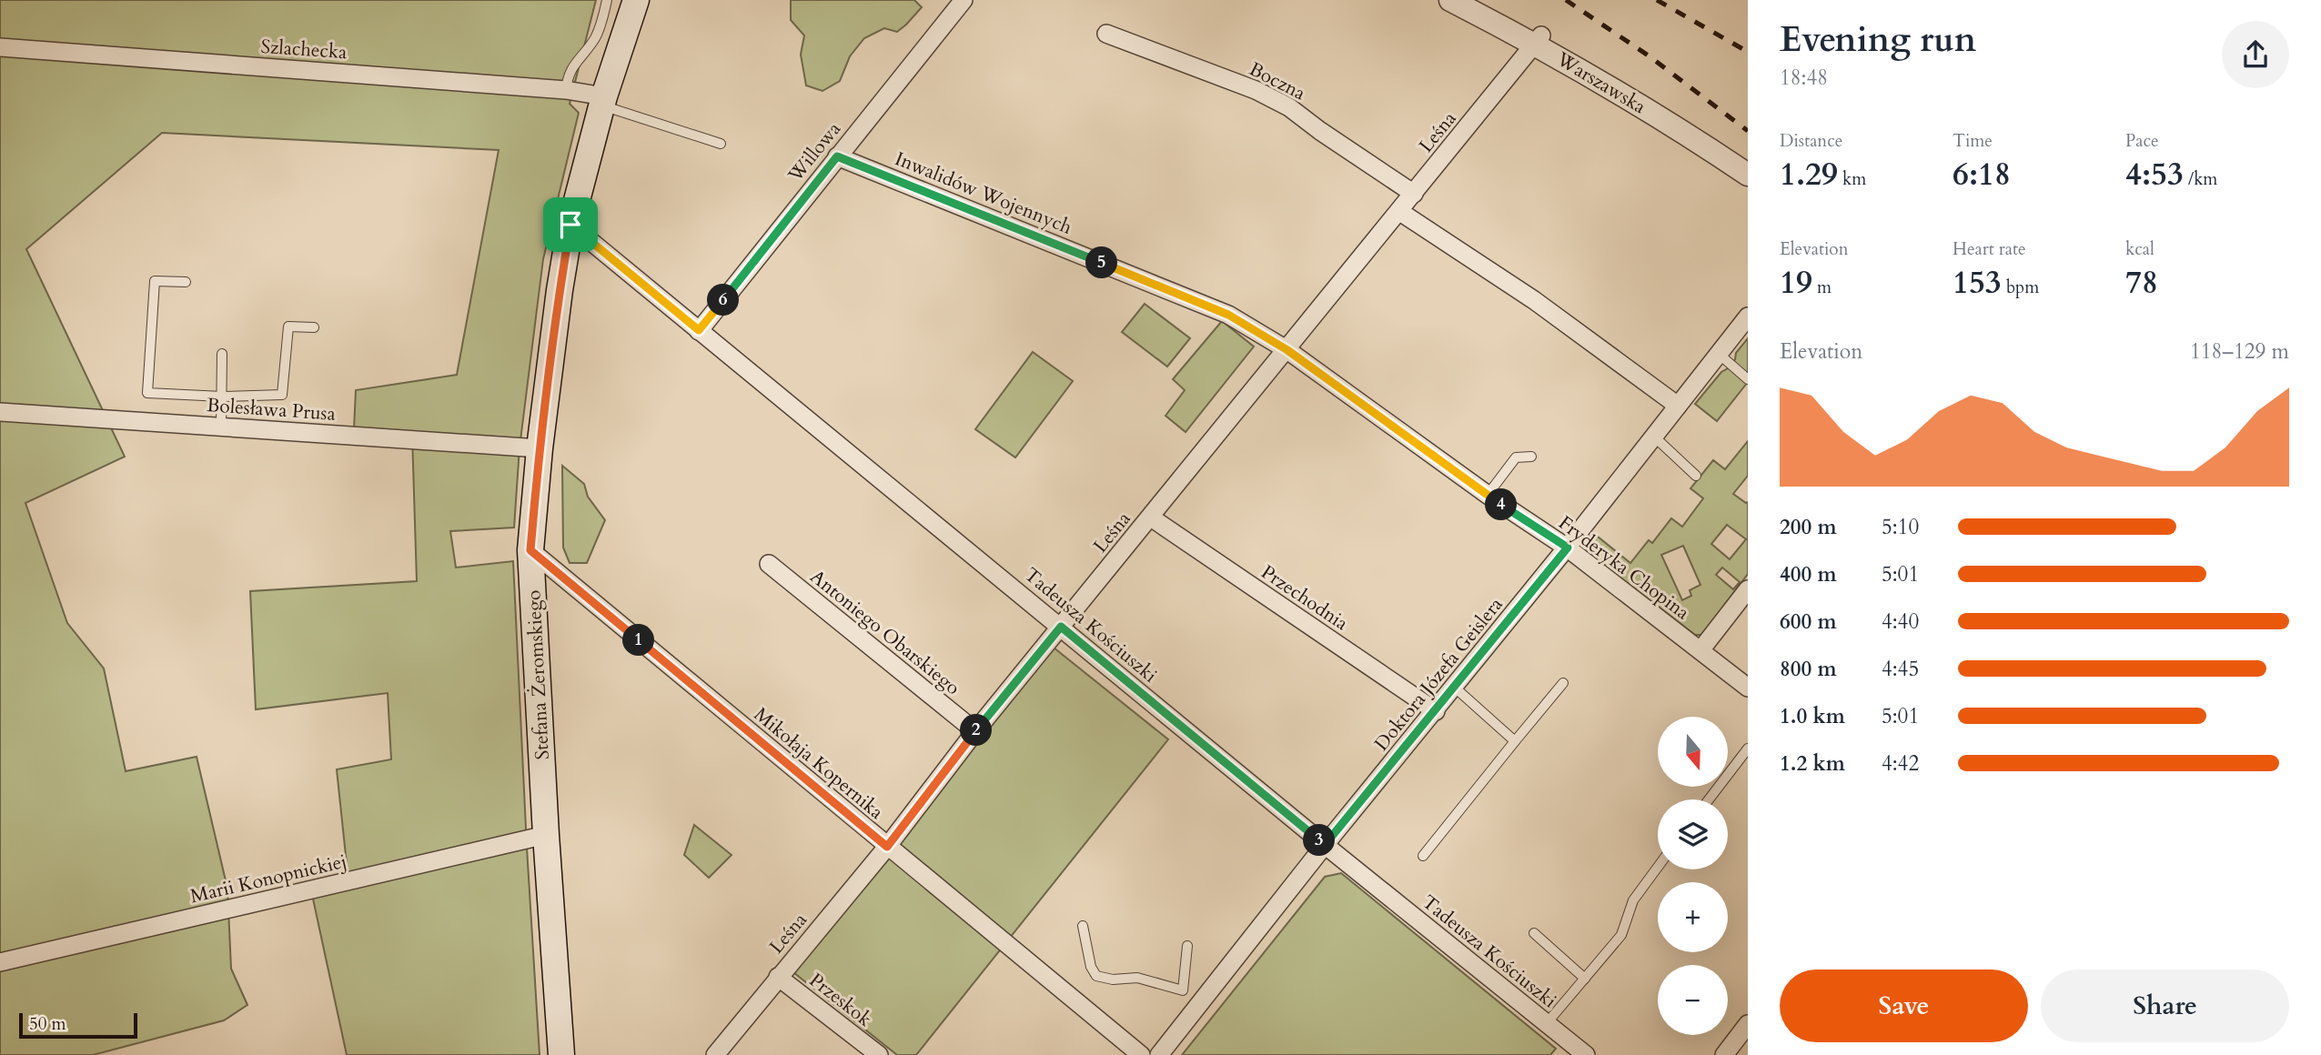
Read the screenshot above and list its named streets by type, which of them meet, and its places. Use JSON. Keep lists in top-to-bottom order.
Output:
{
  "streets": {
    "main road": ["Stefana Żeromskiego"],
    "street": [
      "Szlachecka",
      "Boczna",
      "Warszawska",
      "Leśna",
      "Willowa",
      "Inwalidów Wojennych",
      "Bolesława Prusa",
      "Fryderyka Chopina",
      "Przechodnia",
      "Tadeusza Kościuszki",
      "Antoniego Obarskiego",
      "Doktora Józefa Geislera",
      "Mikołaja Kopernika",
      "Marii Konopnickiej",
      "Przeskok"
    ]
  },
  "crossings": [
    ["Szlachecka", "Stefana Żeromskiego"],
    ["Boczna", "Leśna"],
    ["Warszawska", "Leśna"],
    ["Leśna", "Inwalidów Wojennych"],
    ["Leśna", "Fryderyka Chopina"],
    ["Leśna", "Przechodnia"],
    ["Leśna", "Tadeusza Kościuszki"],
    ["Leśna", "Antoniego Obarskiego"],
    ["Leśna", "Mikołaja Kopernika"],
    ["Leśna", "Przeskok"],
    ["Willowa", "Inwalidów Wojennych"],
    ["Willowa", "Tadeusza Kościuszki"],
    ["Inwalidów Wojennych", "Fryderyka Chopina"],
    ["Bolesława Prusa", "Stefana Żeromskiego"],
    ["Fryderyka Chopina", "Doktora Józefa Geislera"],
    ["Przechodnia", "Doktora Józefa Geislera"],
    ["Tadeusza Kościuszki", "Doktora Józefa Geislera"],
    ["Tadeusza Kościuszki", "Stefana Żeromskiego"],
    ["Stefana Żeromskiego", "Mikołaja Kopernika"],
    ["Stefana Żeromskiego", "Marii Konopnickiej"]
  ],
  "scale_bar": "50 m",
  "north": "bottom",
  "page": {
    "heading": ["Evening run", "18:48"],
    "stats": [
      ["Distance", "1.29 km"],
      ["Time", "6:18"],
      ["Pace", "4:53 /km"],
      ["Elevation", "19 m"],
      ["Heart rate", "153 bpm"],
      ["kcal", "78"]
    ],
    "pins": [
      "5",
      "6",
      "4",
      "1",
      "2",
      "3"
    ],
    "chart": ["Elevation", "118–129 m"],
    "list": [
      {
        "name": "200 m",
        "note": "5:10"
      },
      {
        "name": "400 m",
        "note": "5:01"
      },
      {
        "name": "600 m",
        "note": "4:40"
      },
      {
        "name": "800 m",
        "note": "4:45"
      },
      {
        "name": "1.0 km",
        "note": "5:01"
      },
      {
        "name": "1.2 km",
        "note": "4:42"
      }
    ],
    "map_buttons": ["+", "−"],
    "buttons": ["Save", "Share"],
    "scale": "50 m"
  }
}
